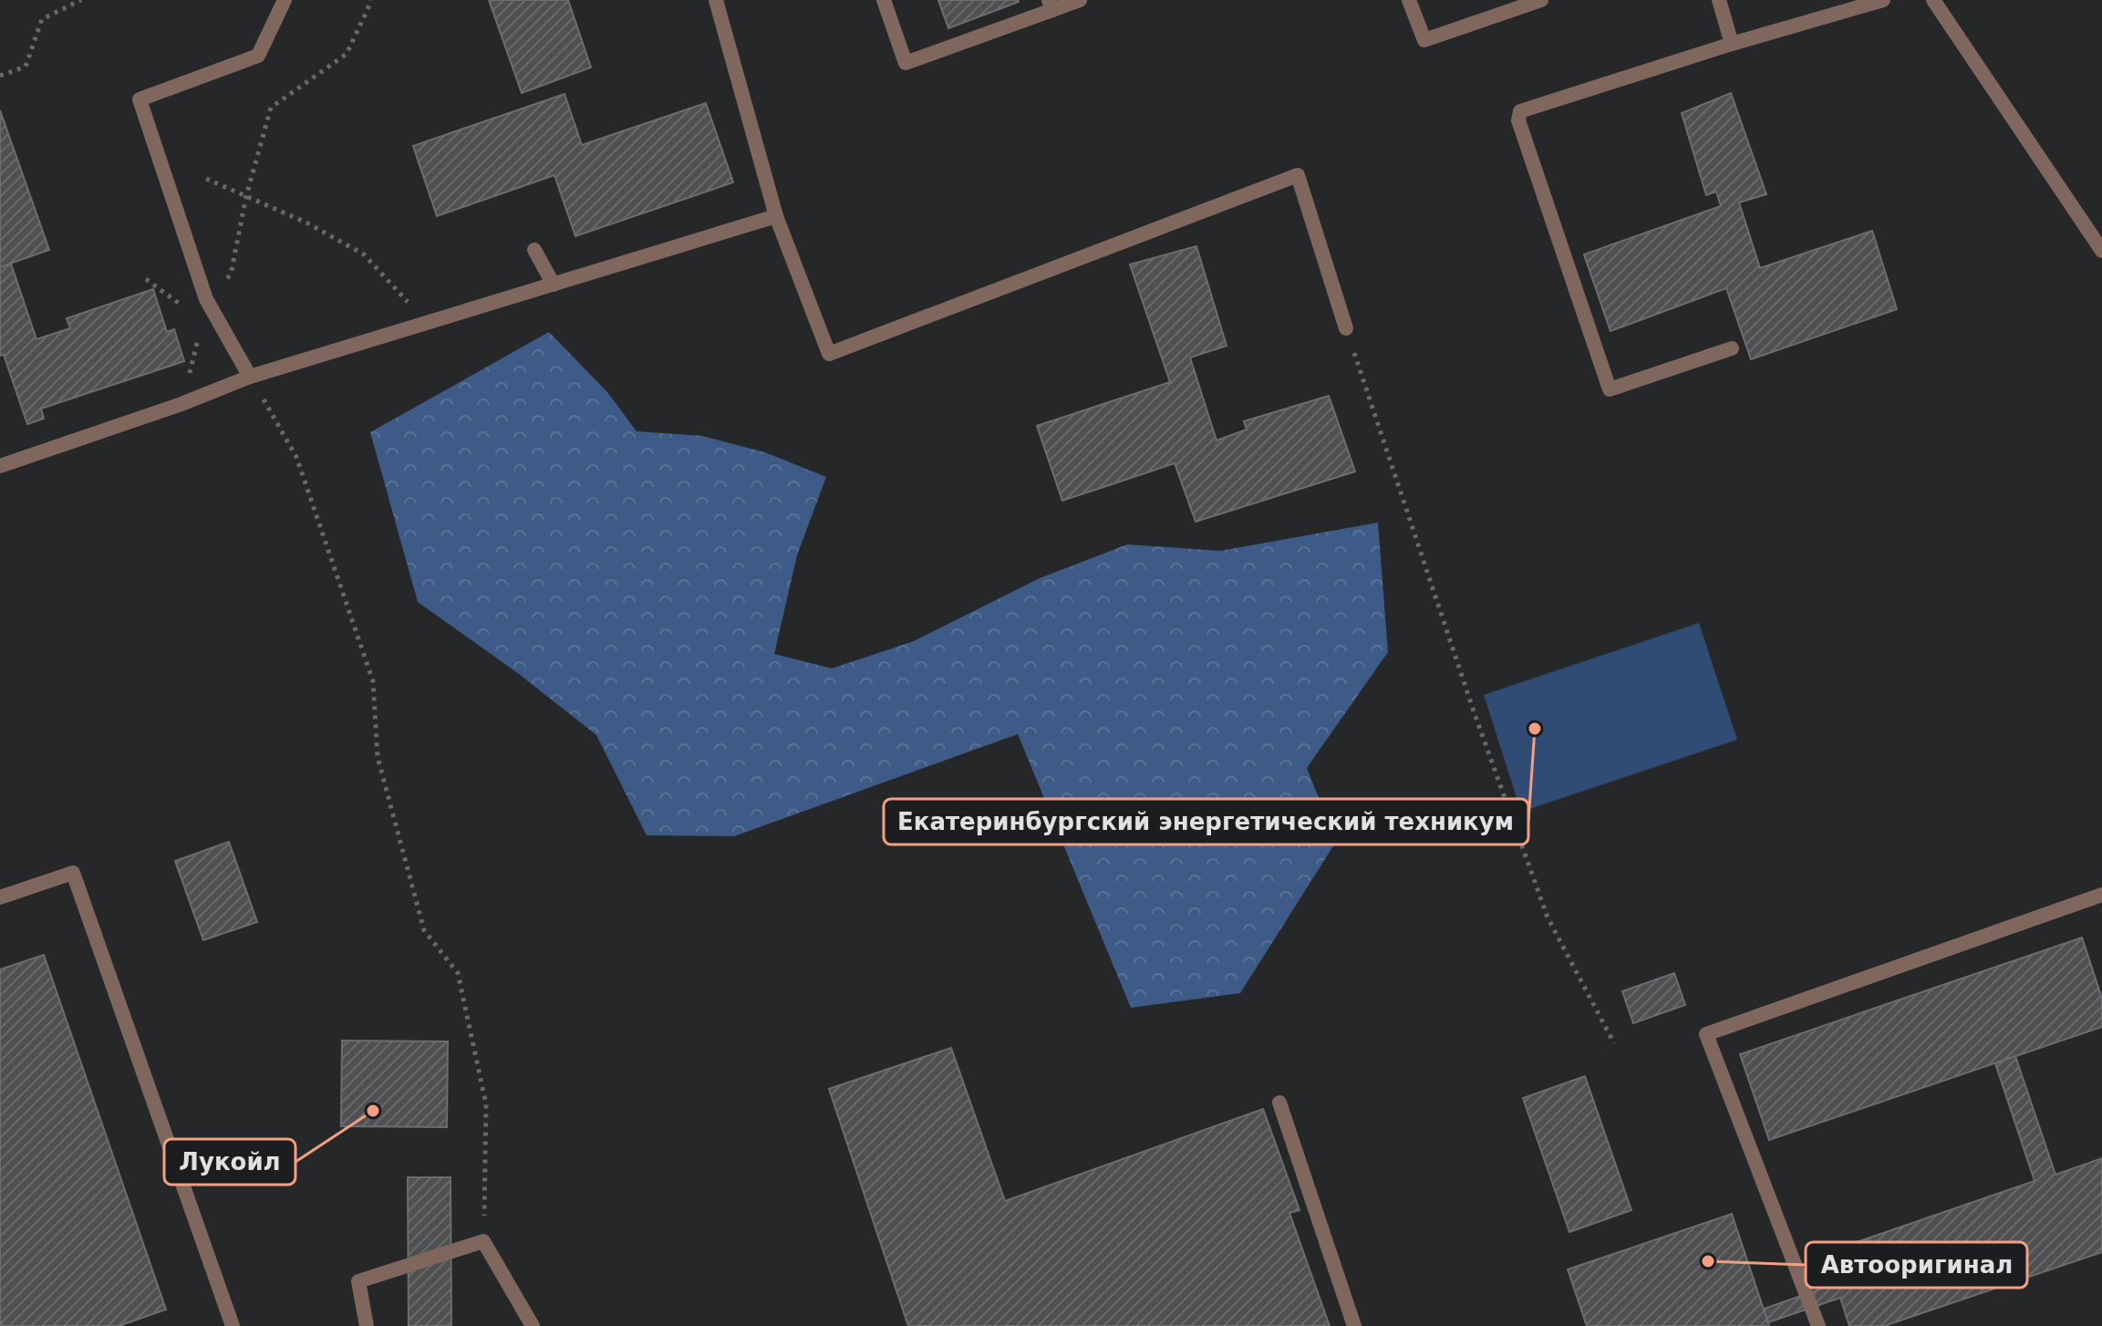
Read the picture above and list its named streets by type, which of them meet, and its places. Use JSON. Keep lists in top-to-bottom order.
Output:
{
  "places": ["Екатеринбургский энергетический техникум", "Лукойл", "Автооригинал"]
}
